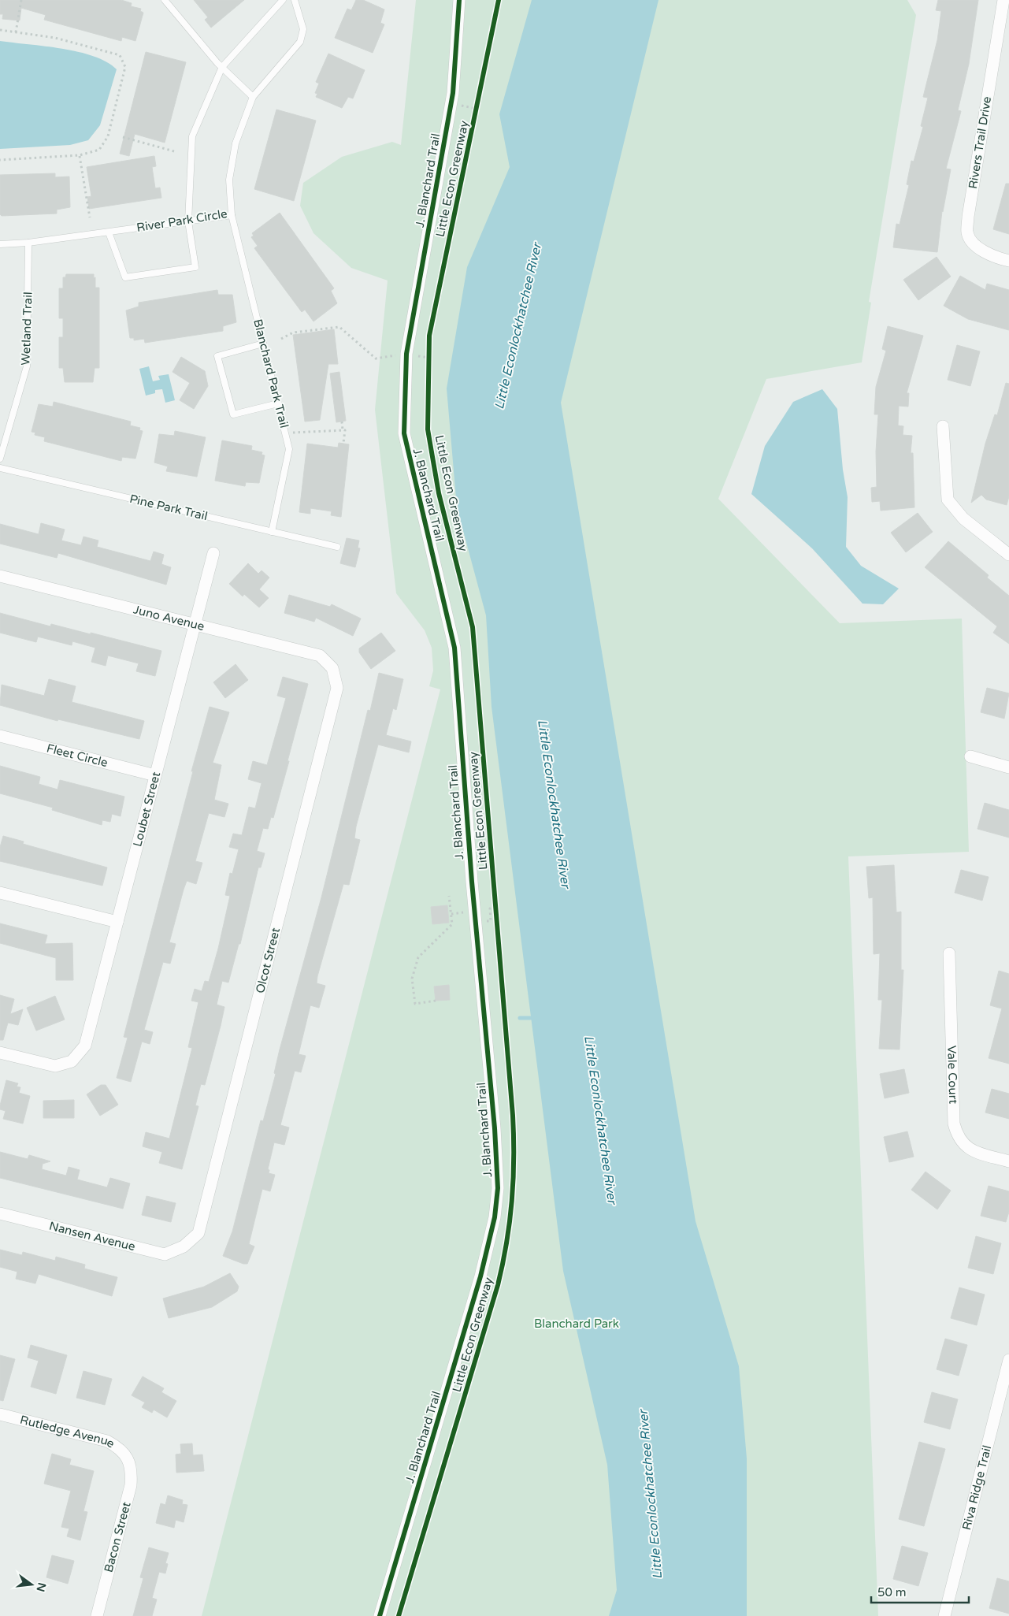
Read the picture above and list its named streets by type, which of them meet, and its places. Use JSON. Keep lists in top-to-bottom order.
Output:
{
  "streets": {
    "street": [
      "Rivers Trail Drive",
      "J. Blanchard Trail",
      "Juno Avenue",
      "Fleet Circle",
      "Loubet Street",
      "Olcot Street",
      "Vale Court",
      "Nansen Avenue",
      "Rutledge Avenue",
      "Riva Ridge Trail",
      "Bacon Street"
    ],
    "lane": [
      "River Park Circle",
      "Wetland Trail",
      "Blanchard Park Trail",
      "Pine Park Trail"
    ],
    "cycle path": ["Little Econ Greenway"]
  },
  "crossings": [
    ["River Park Circle", "Wetland Trail"],
    ["River Park Circle", "Blanchard Park Trail"],
    ["Blanchard Park Trail", "Pine Park Trail"],
    ["Juno Avenue", "Loubet Street"],
    ["Juno Avenue", "Olcot Street"],
    ["Fleet Circle", "Loubet Street"],
    ["Olcot Street", "Nansen Avenue"],
    ["Rutledge Avenue", "Bacon Street"]
  ],
  "water": ["Little Econlockhatchee River"],
  "parks": ["Blanchard Park"],
  "scale_bar": "50 m",
  "north": "right"
}
